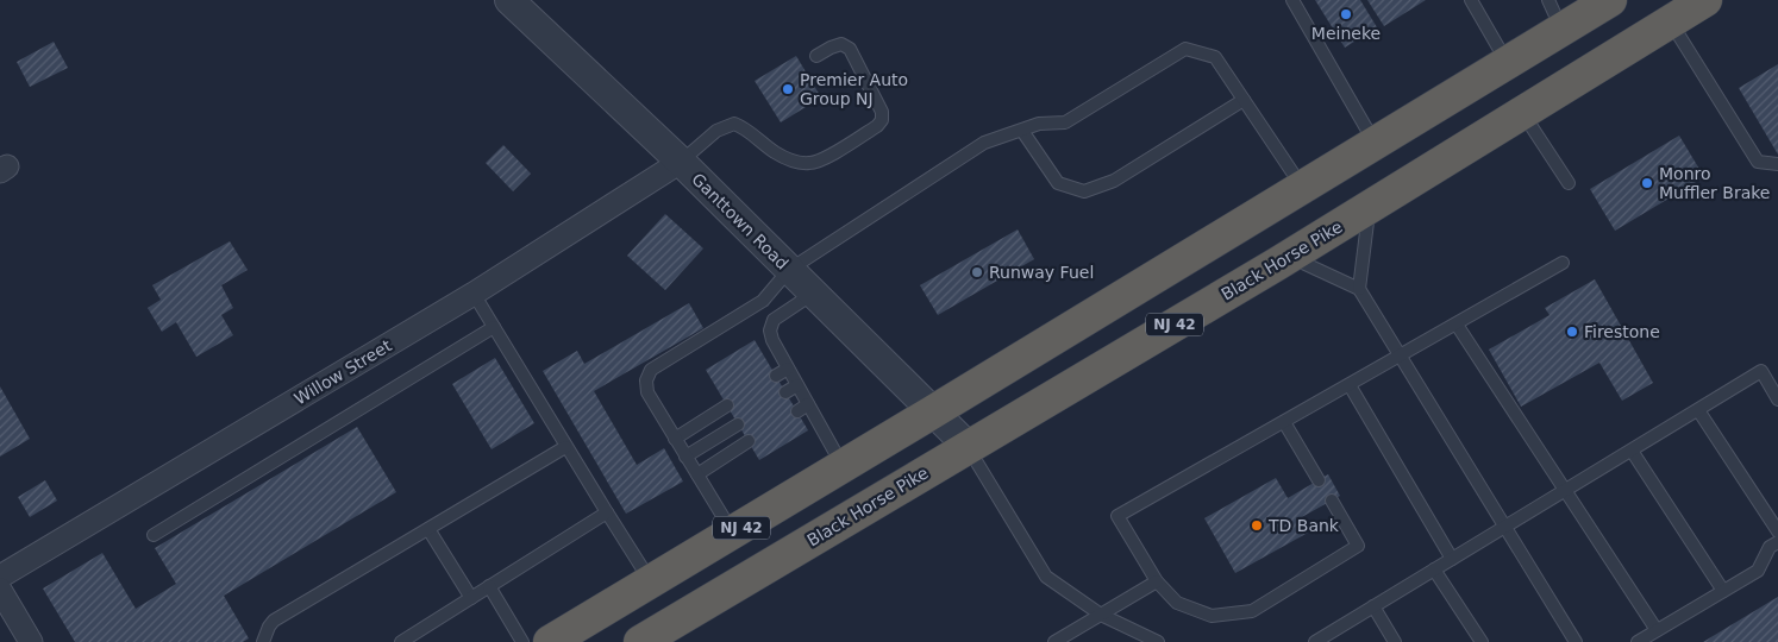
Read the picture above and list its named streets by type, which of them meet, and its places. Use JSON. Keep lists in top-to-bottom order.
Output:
{
  "streets": {
    "highway": ["Black Horse Pike", "NJ 42"],
    "street": ["Ganttown Road", "Willow Street"]
  },
  "crossings": [
    ["Ganttown Road", "Black Horse Pike"],
    ["Ganttown Road", "NJ 42"],
    ["Ganttown Road", "Willow Street"]
  ],
  "places": [
    "Meineke",
    "Premier Auto Group NJ",
    "Monro Muffler Brake",
    "Runway Fuel",
    "Firestone",
    "TD Bank"
  ]
}
